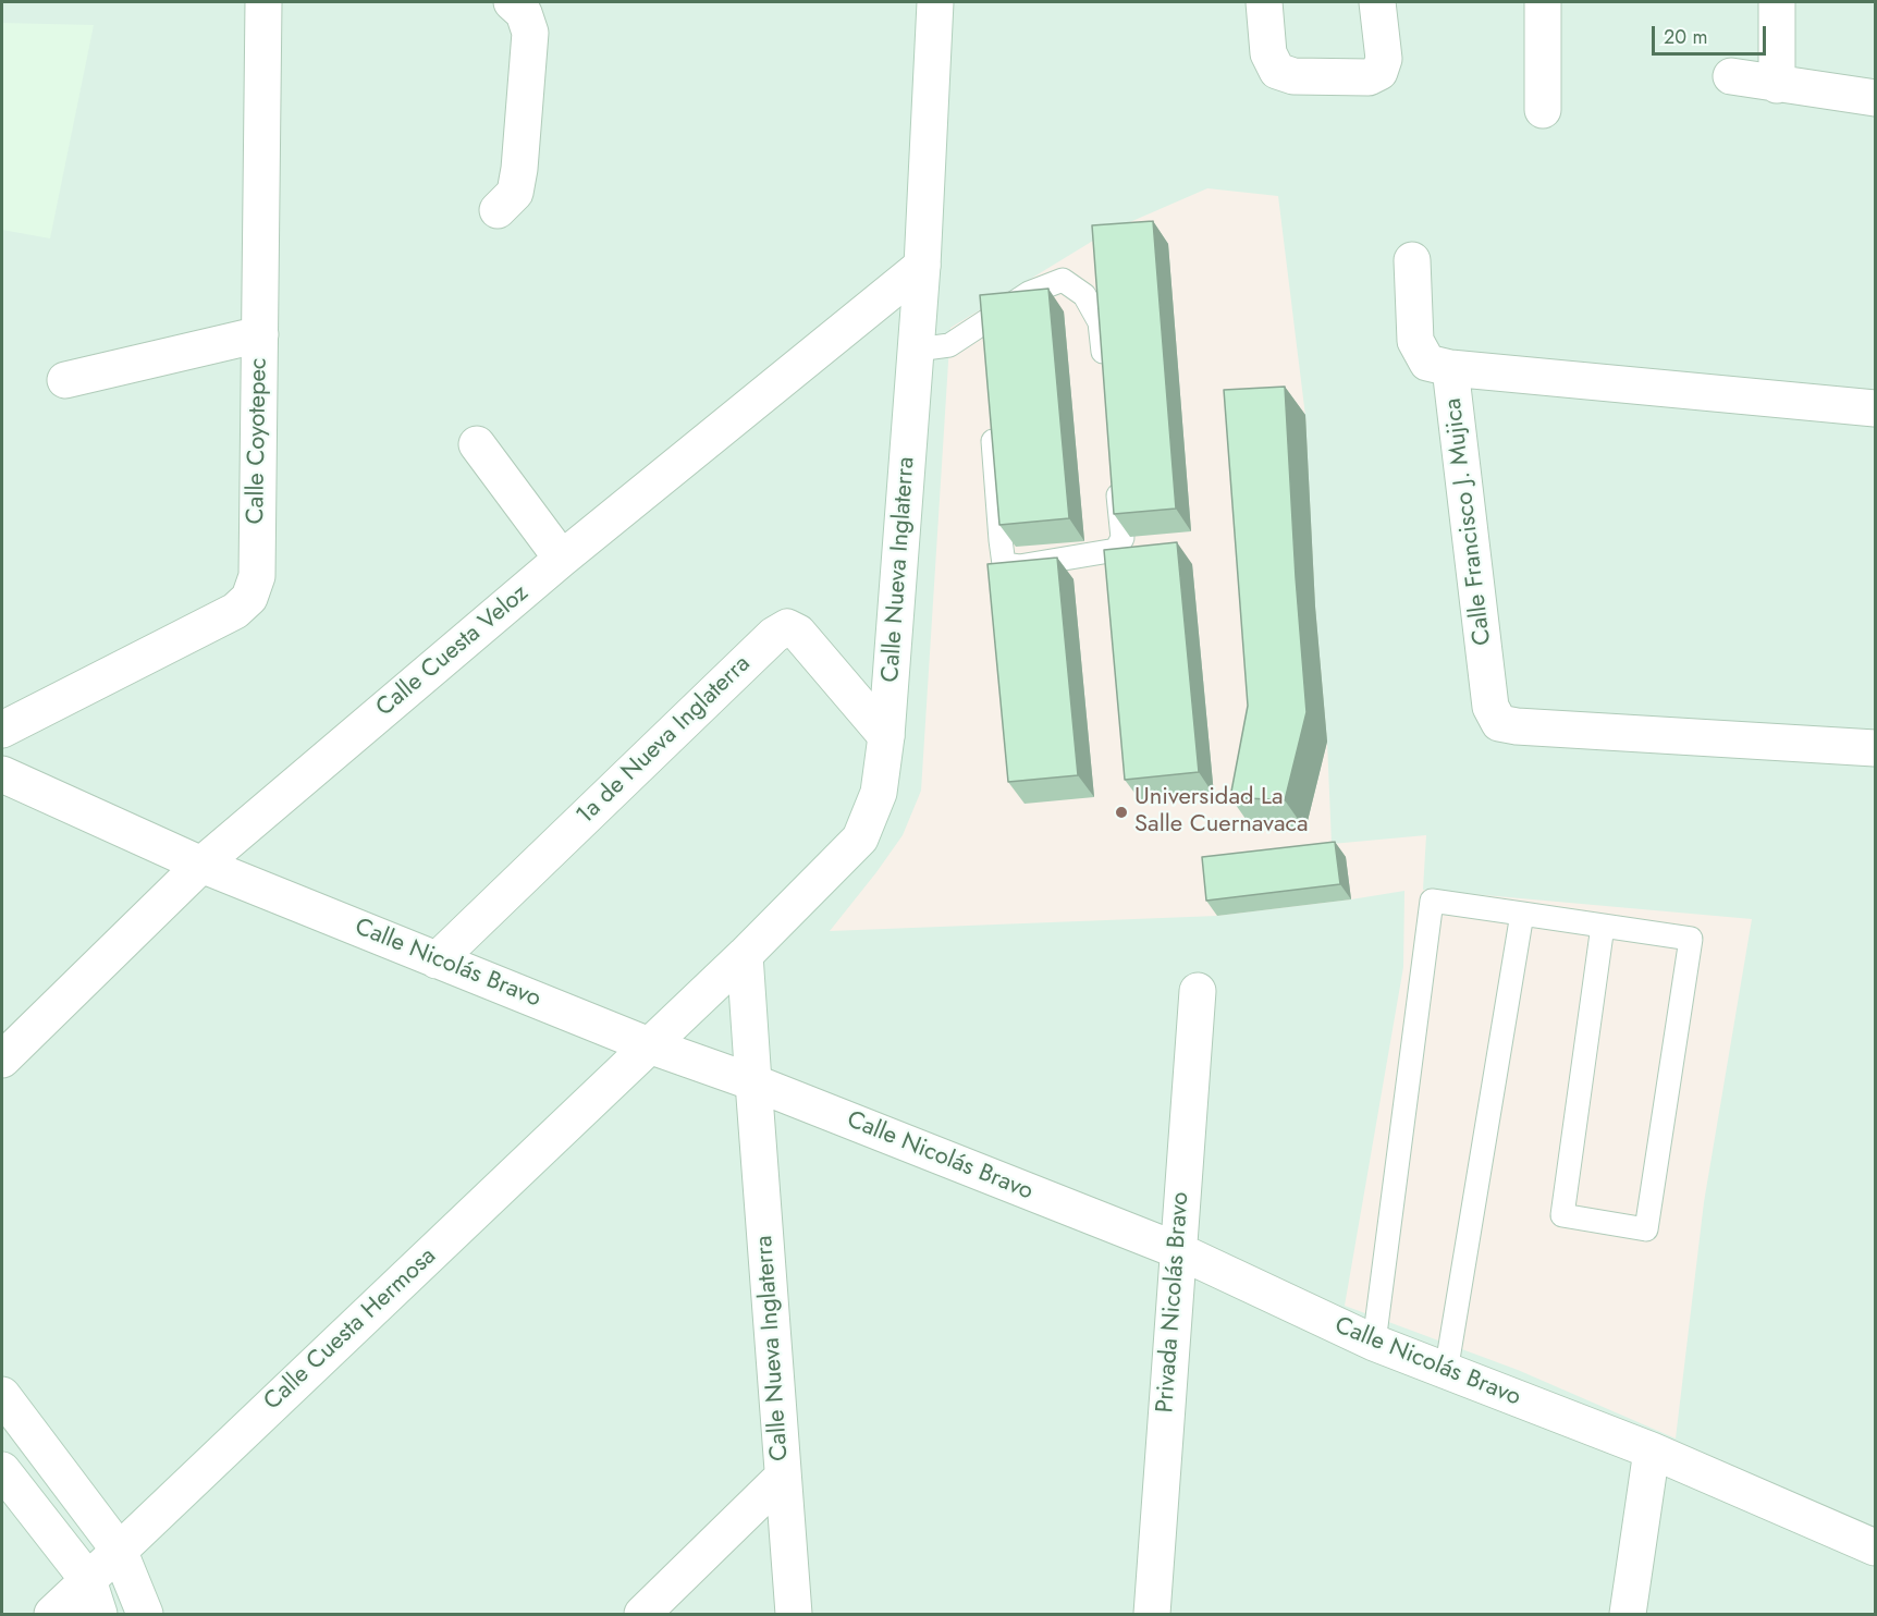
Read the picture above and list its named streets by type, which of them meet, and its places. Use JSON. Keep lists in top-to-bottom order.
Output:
{
  "streets": {
    "street": [
      "Calle Coyotepec",
      "Calle Francisco J. Mujica",
      "Calle Nueva Inglaterra",
      "Calle Cuesta Veloz",
      "1a de Nueva Inglaterra",
      "Calle Nicolás Bravo",
      "Privada Nicolás Bravo",
      "Calle Cuesta Hermosa"
    ]
  },
  "crossings": [
    ["Calle Nueva Inglaterra", "Calle Cuesta Veloz"],
    ["Calle Nueva Inglaterra", "1a de Nueva Inglaterra"],
    ["Calle Nueva Inglaterra", "Calle Nicolás Bravo"],
    ["Calle Nueva Inglaterra", "Calle Cuesta Hermosa"],
    ["Calle Cuesta Veloz", "Calle Nicolás Bravo"],
    ["1a de Nueva Inglaterra", "Calle Nicolás Bravo"],
    ["Calle Nicolás Bravo", "Privada Nicolás Bravo"],
    ["Calle Nicolás Bravo", "Calle Cuesta Hermosa"]
  ],
  "places": ["Universidad La Salle Cuernavaca"],
  "scale_bar": "20 m"
}
